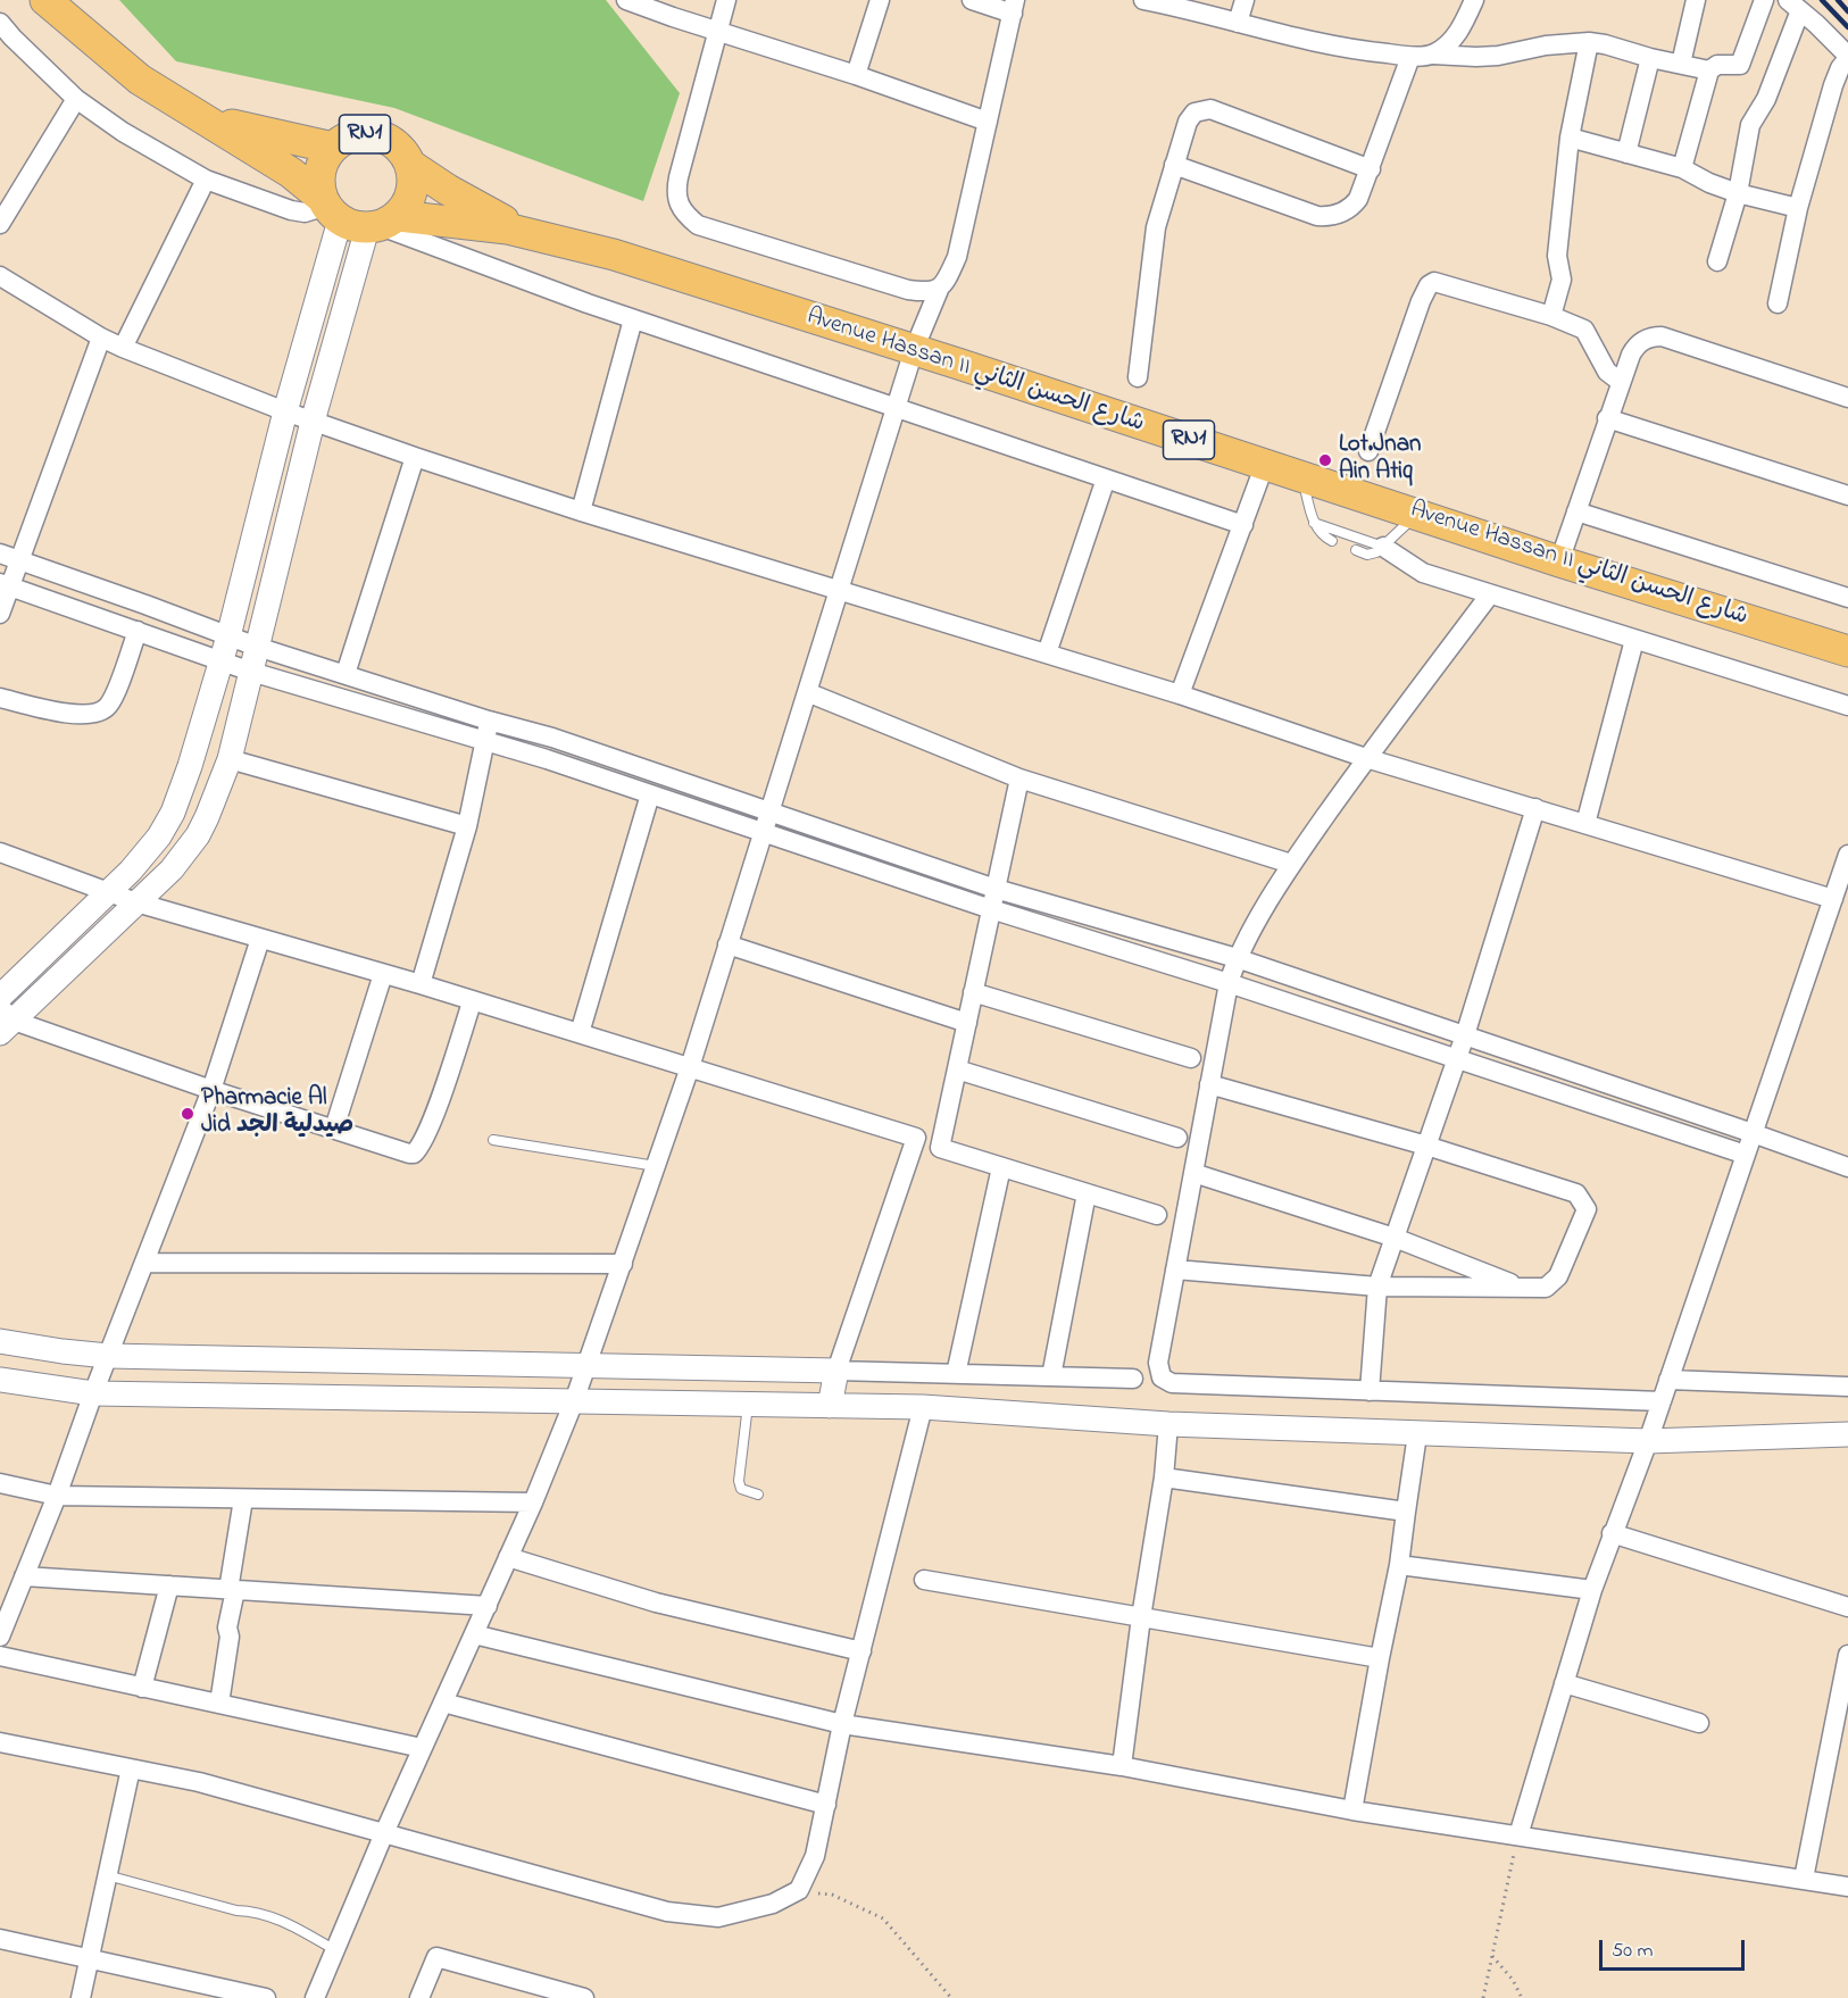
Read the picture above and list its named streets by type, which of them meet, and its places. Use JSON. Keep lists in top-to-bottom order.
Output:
{
  "streets": {
    "main road": ["RN1", "Avenue Hassan II شارع الحسن الثاني"]
  },
  "crossings": [
    ["RN1", "Avenue Hassan II شارع الحسن الثاني"]
  ],
  "places": ["Lot.Jnan Ain Atiq", "Pharmacie Al Jid صيدلية الجد"],
  "scale_bar": "50 m"
}
